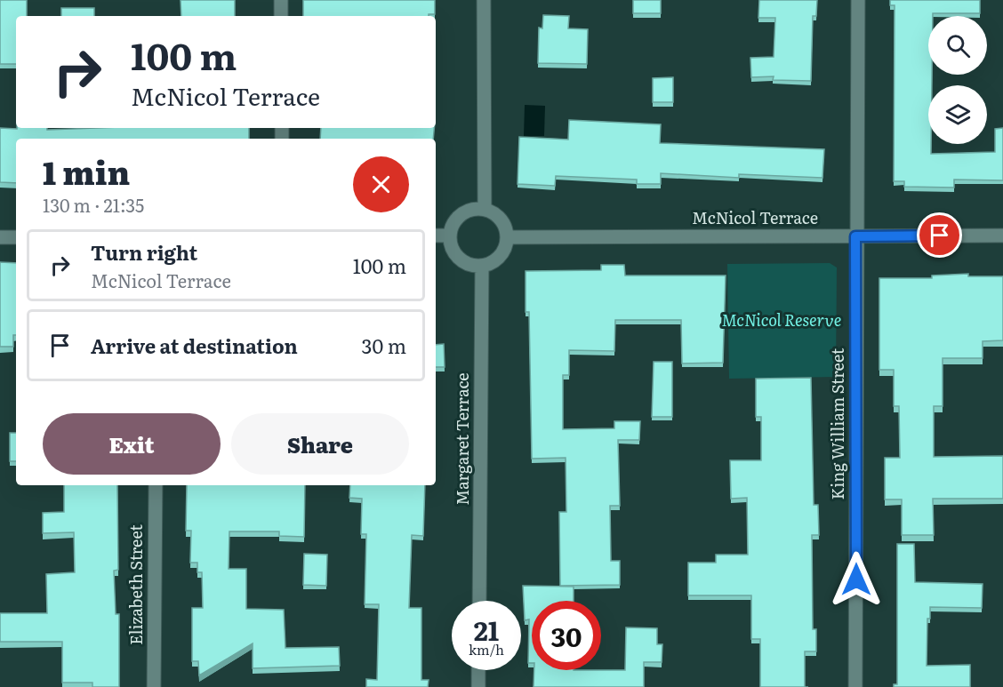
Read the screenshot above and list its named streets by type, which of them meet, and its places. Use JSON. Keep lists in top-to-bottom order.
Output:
{
  "streets": {
    "street": [
      "McNicol Terrace",
      "King William Street",
      "Margaret Terrace",
      "Elizabeth Street"
    ]
  },
  "crossings": [
    ["McNicol Terrace", "King William Street"],
    ["McNicol Terrace", "Margaret Terrace"]
  ],
  "parks": ["McNicol Reserve"],
  "page": {
    "turn": ["100 m", "McNicol Terrace"],
    "heading": ["1 min", "130 m · 21:35"],
    "list": [
      {
        "name": "Turn right",
        "note": "McNicol Terrace",
        "value": "100 m"
      },
      {
        "name": "Arrive at destination",
        "value": "30 m"
      }
    ],
    "buttons": ["Exit", "Share"],
    "speed": "21 km/h",
    "limit": "30"
  }
}
